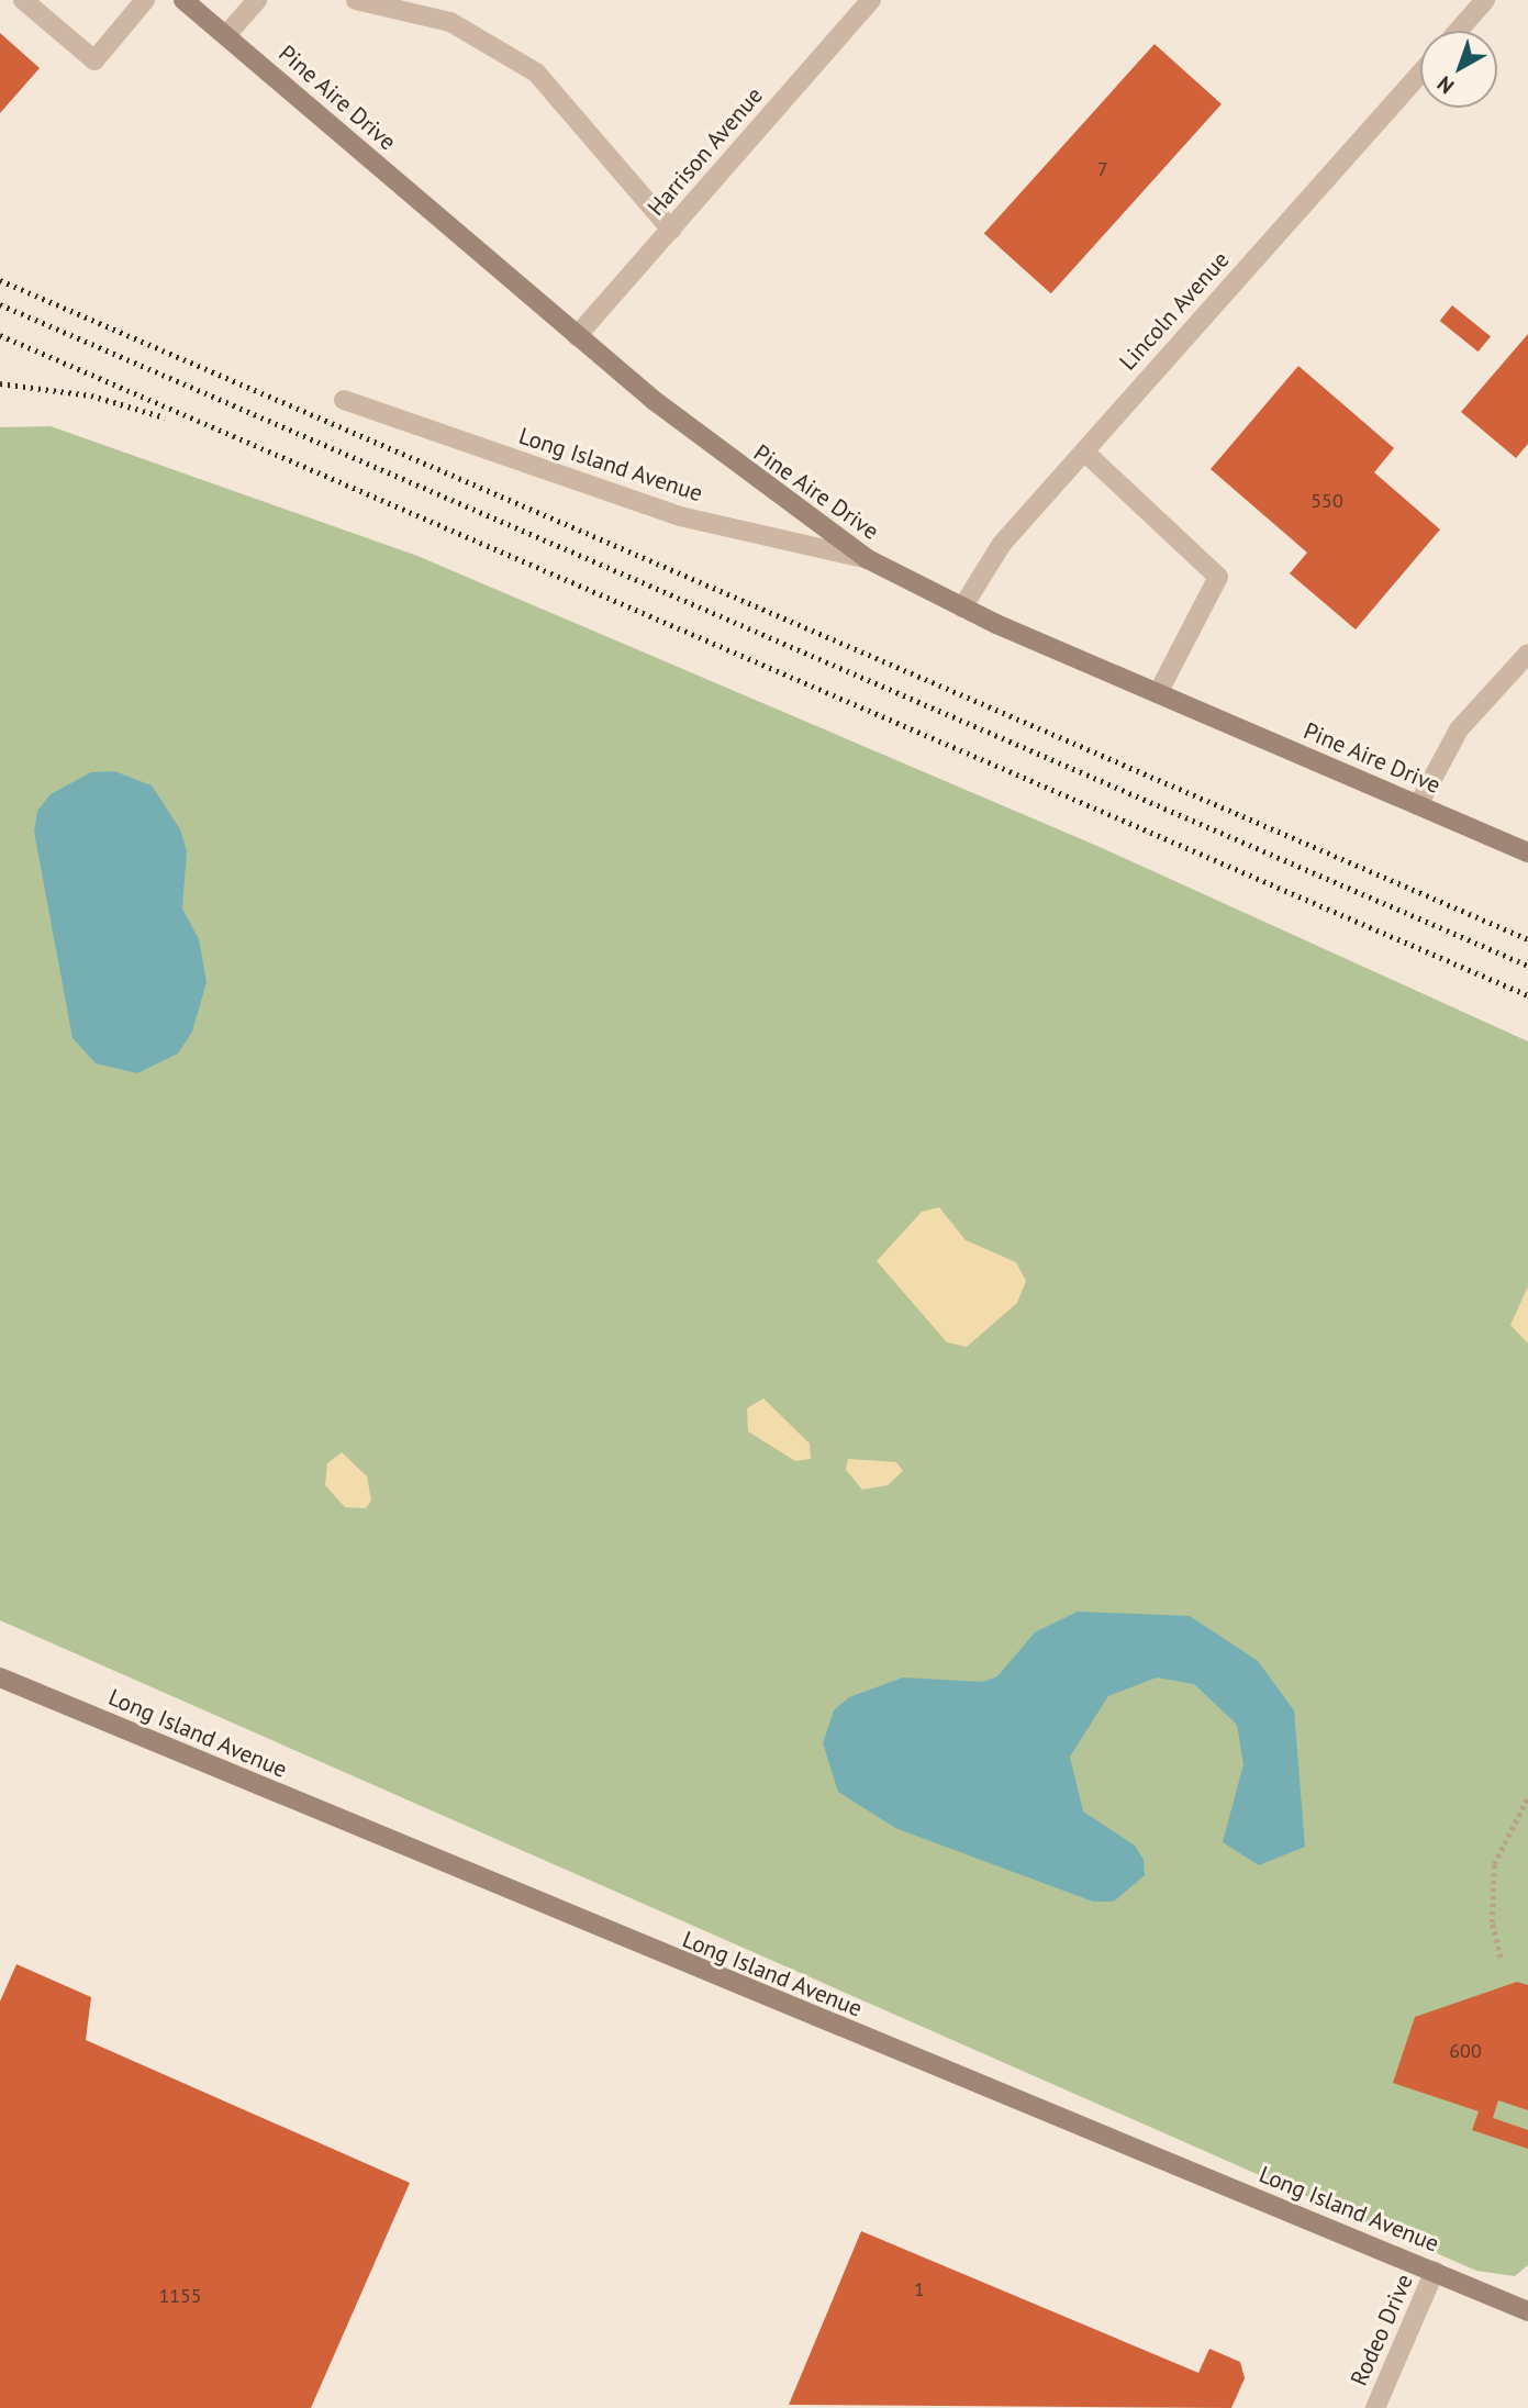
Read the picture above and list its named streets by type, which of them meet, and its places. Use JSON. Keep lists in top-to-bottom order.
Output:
{
  "streets": {
    "street": [
      "Pine Aire Drive",
      "Harrison Avenue",
      "Lincoln Avenue",
      "Long Island Avenue",
      "Rodeo Drive"
    ]
  },
  "crossings": [
    ["Pine Aire Drive", "Harrison Avenue"],
    ["Pine Aire Drive", "Lincoln Avenue"],
    ["Pine Aire Drive", "Long Island Avenue"],
    ["Long Island Avenue", "Rodeo Drive"]
  ],
  "house_numbers": [
    "7",
    "550",
    "600",
    "1",
    "1155"
  ],
  "north": "bottom left"
}
